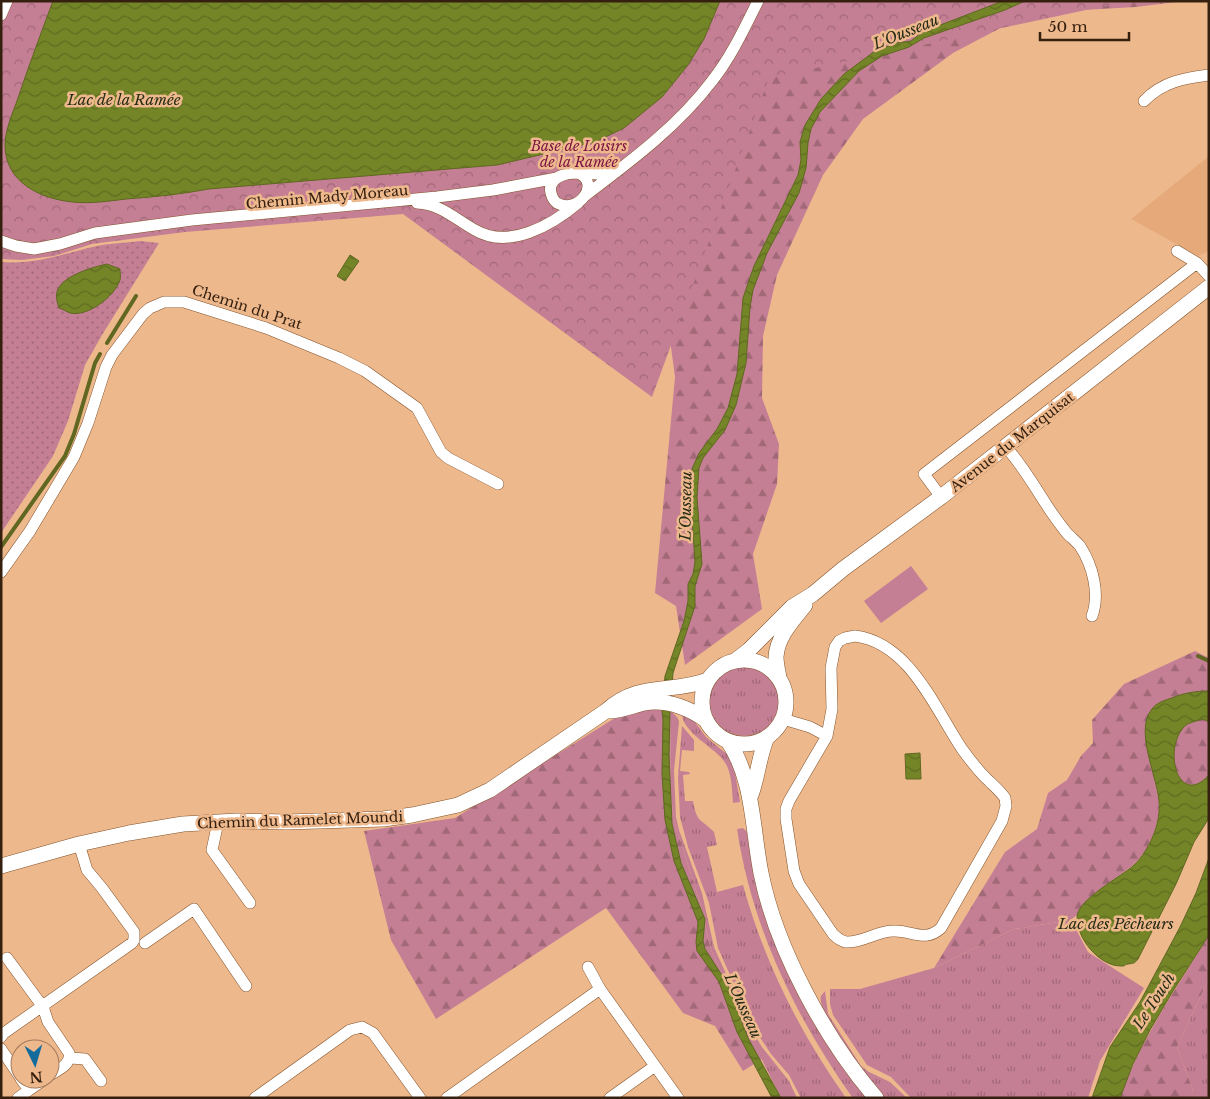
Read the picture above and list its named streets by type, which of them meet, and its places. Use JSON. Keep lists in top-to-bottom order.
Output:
{
  "streets": {
    "main road": ["Avenue du Marquisat", "Chemin du Ramelet Moundi"],
    "street": ["Chemin Mady Moreau", "Chemin du Prat"]
  },
  "crossings": [
    ["Avenue du Marquisat", "Chemin du Ramelet Moundi"]
  ],
  "water": [
    "L'Ousseau",
    "Lac de la Ramée",
    "Lac des Pêcheurs",
    "Le Touch"
  ],
  "parks": ["Base de Loisirs de la Ramée"],
  "scale_bar": "50 m",
  "north": "bottom"
}
